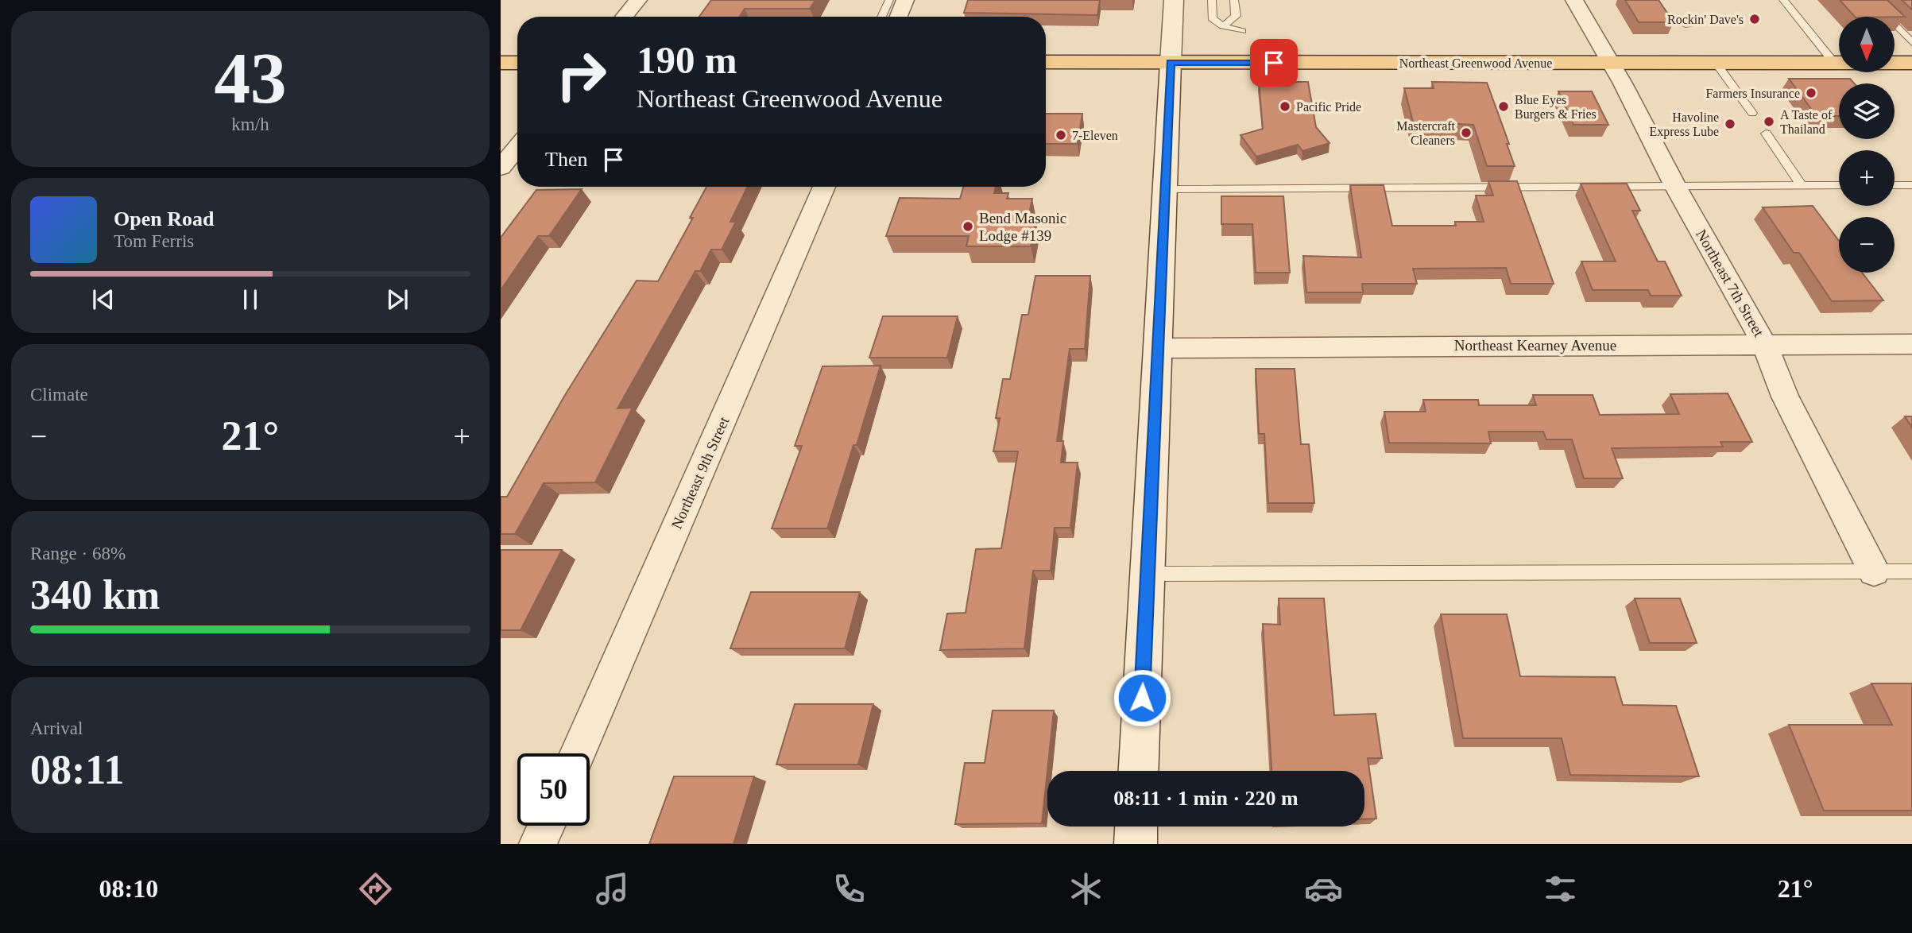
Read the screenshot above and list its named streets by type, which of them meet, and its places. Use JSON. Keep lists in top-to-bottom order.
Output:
{
  "streets": {
    "main road": ["Northeast Greenwood Avenue"],
    "street": ["Northeast 7th Street", "Northeast Kearney Avenue", "Northeast 9th Street"]
  },
  "crossings": [
    ["Northeast Greenwood Avenue", "Northeast 7th Street"],
    ["Northeast 7th Street", "Northeast Kearney Avenue"]
  ],
  "places": [
    "Rockin' Dave's",
    "Farmers Insurance",
    "Pacific Pride",
    "Blue Eyes Burgers & Fries",
    "A Taste of Thailand",
    "Havoline Express Lube",
    "Mastercraft Cleaners",
    "7-Eleven",
    "Bend Masonic Lodge #139"
  ],
  "north": "bottom",
  "page": {
    "tile": [
      ["43", "km/h"],
      "Climate",
      ["Range · 68%", "340 km"],
      ["Arrival", "08:11"]
    ],
    "map_buttons": ["+", "−"],
    "turn": ["190 m", "Northeast Greenwood Avenue"],
    "then": "Then",
    "song": ["Open Road", "Tom Ferris"],
    "heat": ["−", "21°", "+"],
    "limit": "50",
    "trip": "08:11 · 1 min · 220 m",
    "tabs": ["08:10", "21°"]
  }
}
